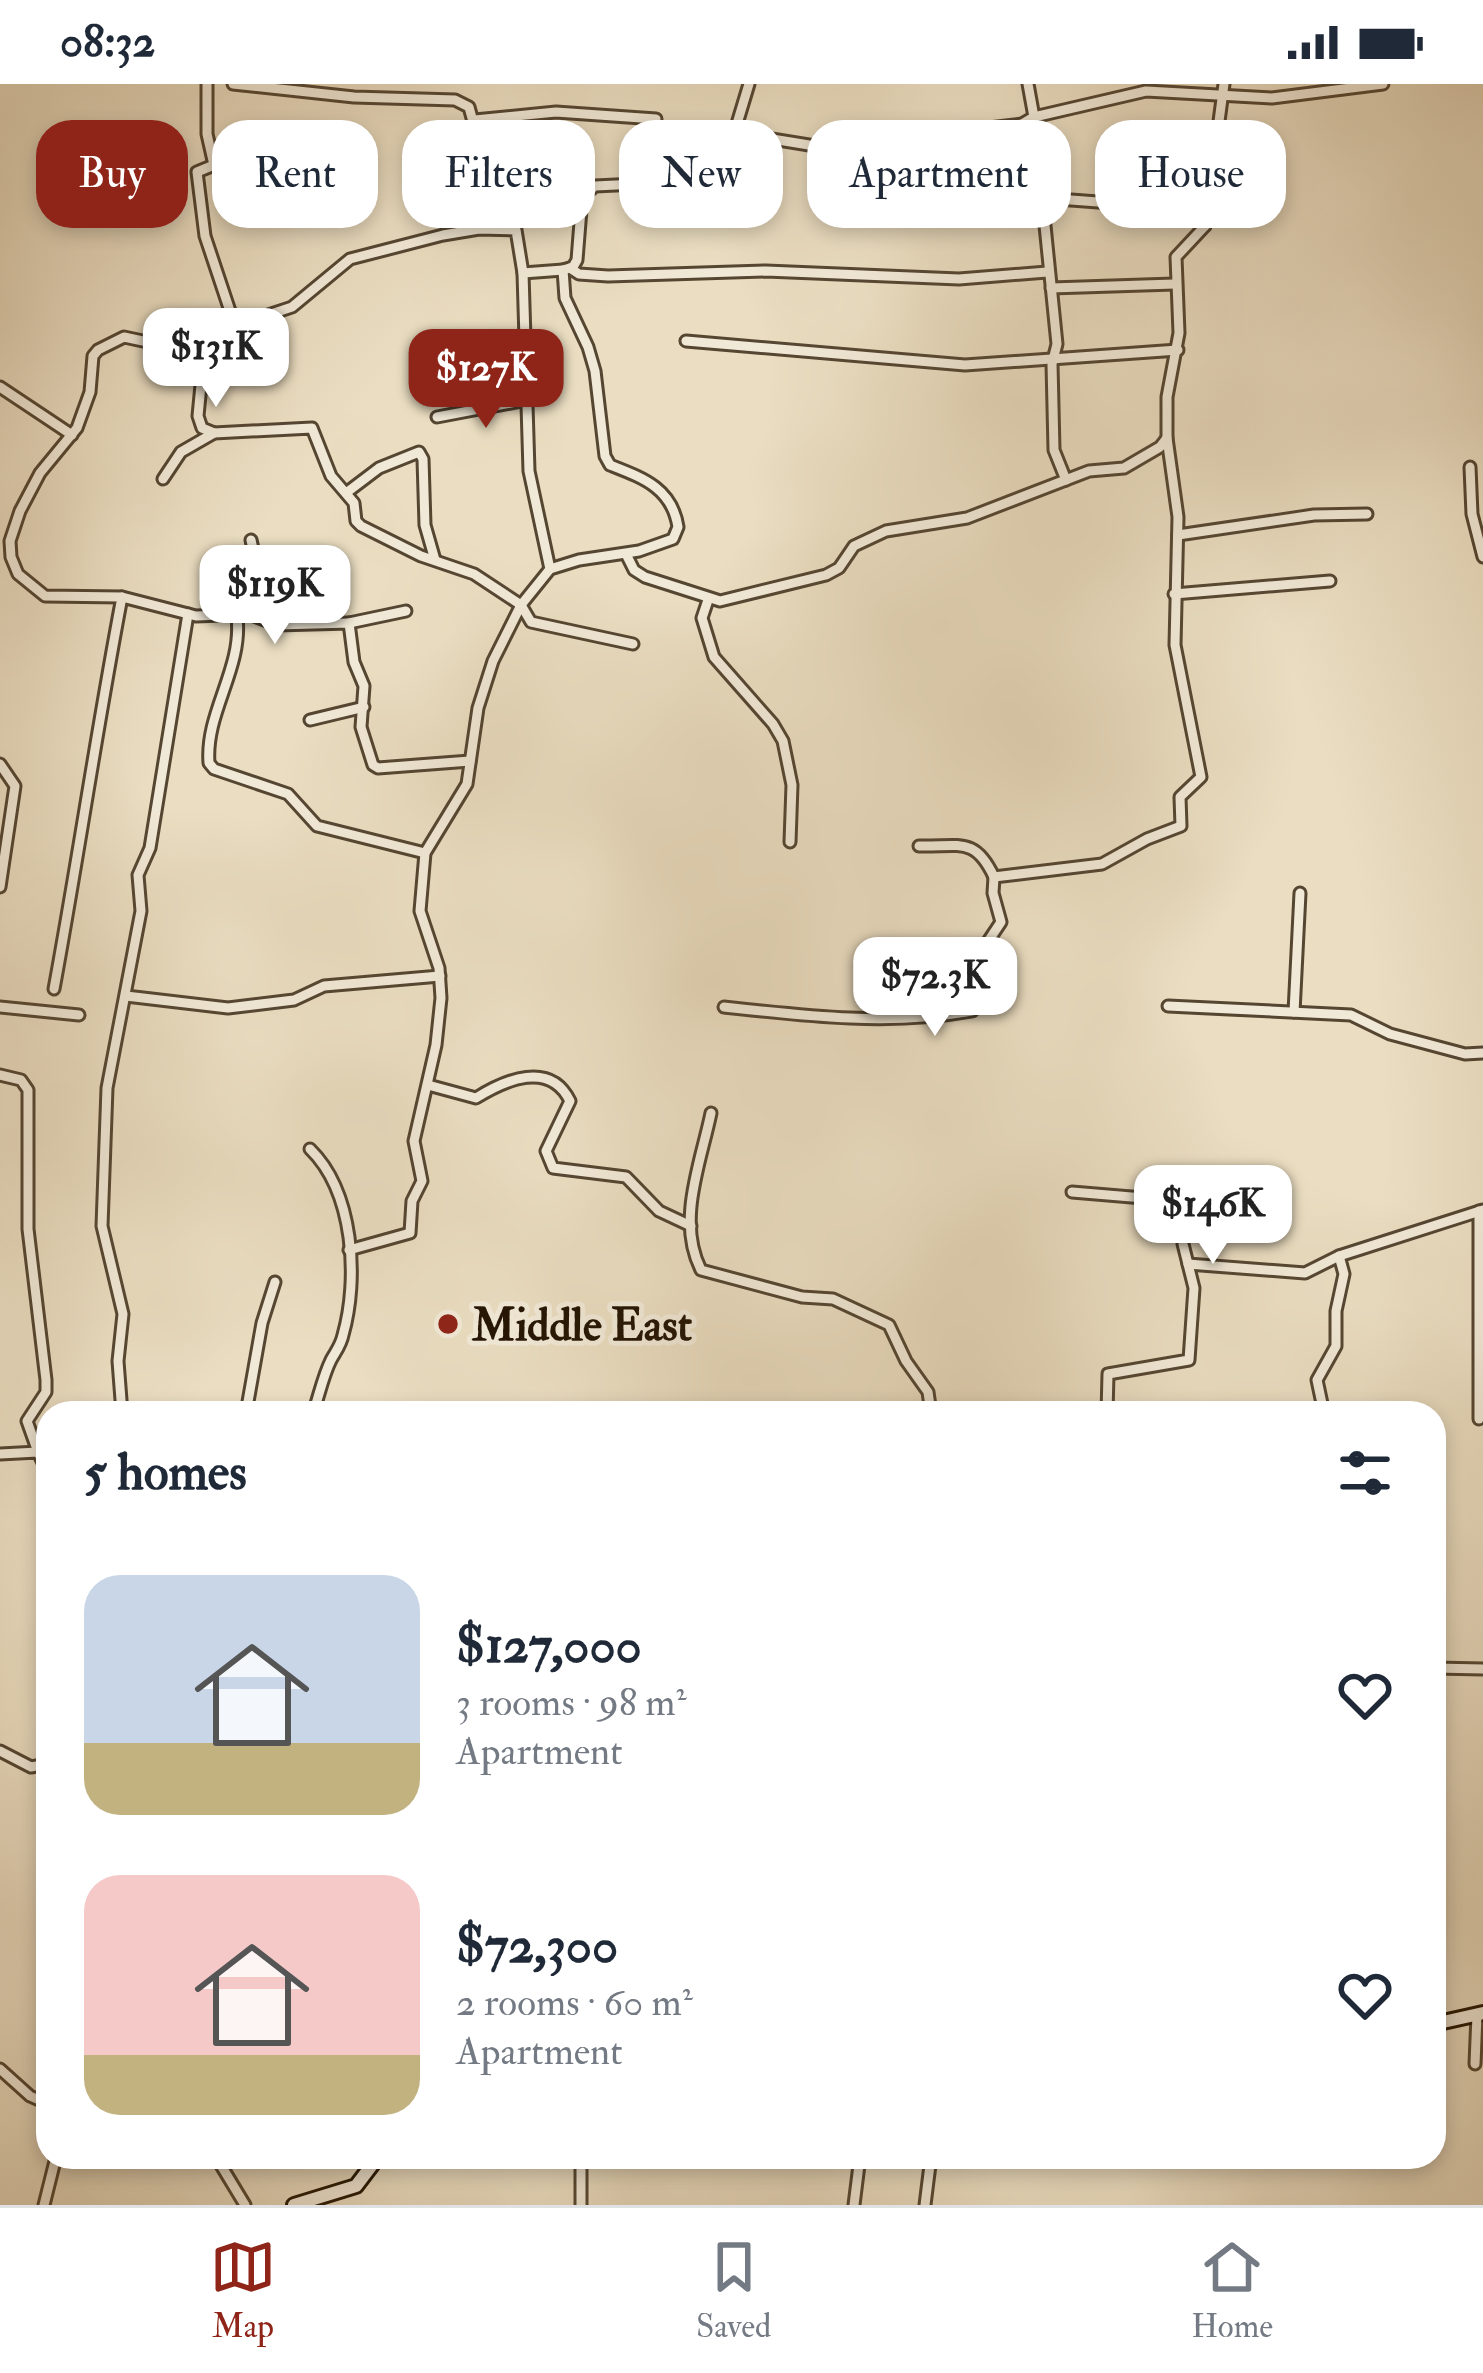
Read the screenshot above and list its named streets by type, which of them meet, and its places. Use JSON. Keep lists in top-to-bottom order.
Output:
{
  "places": ["Middle East"],
  "page": {
    "status": "08:32",
    "chip": [
      "Buy",
      "Rent",
      "Filters",
      "New",
      "Apartment",
      "House"
    ],
    "price": [
      "$131K",
      "$127K",
      "$119K",
      "$72.3K",
      "$146K"
    ],
    "heading": "5 homes",
    "list": [
      {
        "name": "$127,000",
        "note": "3 rooms · 98 m² · Apartment"
      },
      {
        "name": "$72,300",
        "note": "2 rooms · 60 m² · Apartment"
      }
    ],
    "tabs": ["Map", "Saved", "Home"]
  }
}
